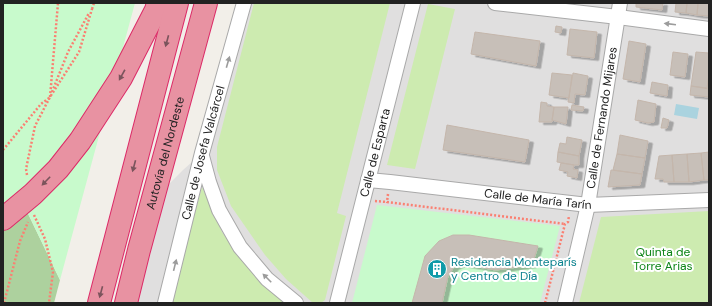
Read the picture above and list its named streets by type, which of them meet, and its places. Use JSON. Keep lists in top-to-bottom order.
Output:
{
  "streets": {
    "highway": ["Autovía del Nordeste"],
    "street": [
      "Calle de Fernando Mijares",
      "Calle de Josefa Valcárcel",
      "Calle de Esparta",
      "Calle de María Tarín"
    ]
  },
  "crossings": [
    ["Calle de Fernando Mijares", "Calle de María Tarín"],
    ["Calle de Esparta", "Calle de María Tarín"]
  ],
  "one_way": ["Calle de Josefa Valcárcel"],
  "parks": ["Quinta de Torre Arias"],
  "places": {
    "building": ["Residencia Monteparís y Centro de Día"]
  }
}
